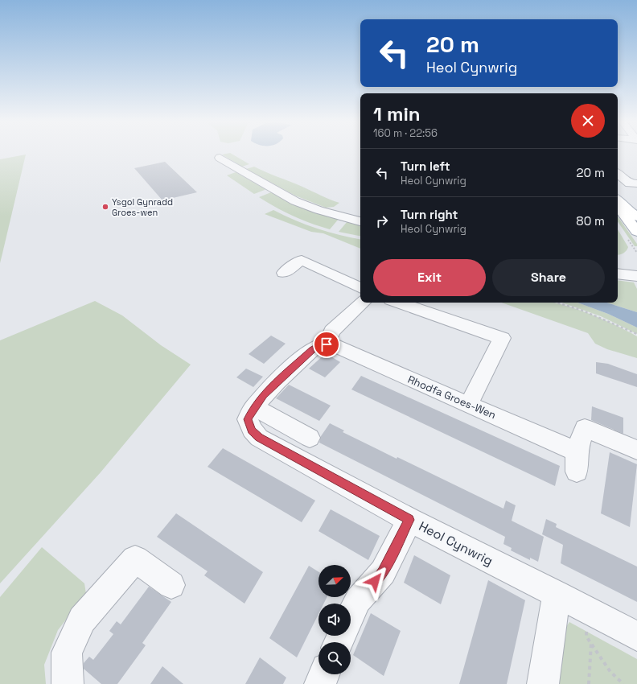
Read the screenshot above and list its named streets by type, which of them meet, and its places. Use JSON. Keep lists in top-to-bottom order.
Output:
{
  "streets": {
    "street": ["Rhodfa Groes-Wen", "Heol Cynwrig"]
  },
  "crossings": [
    ["Rhodfa Groes-Wen", "Heol Cynwrig"]
  ],
  "places": ["Ysgol Gynradd Groes-wen"],
  "north": "top right",
  "page": {
    "turn": ["20 m", "Heol Cynwrig"],
    "heading": ["1 min", "160 m · 22:56"],
    "list": [
      {
        "name": "Turn left",
        "note": "Heol Cynwrig",
        "value": "20 m"
      },
      {
        "name": "Turn right",
        "note": "Heol Cynwrig",
        "value": "80 m"
      }
    ],
    "buttons": ["Exit", "Share"]
  }
}
